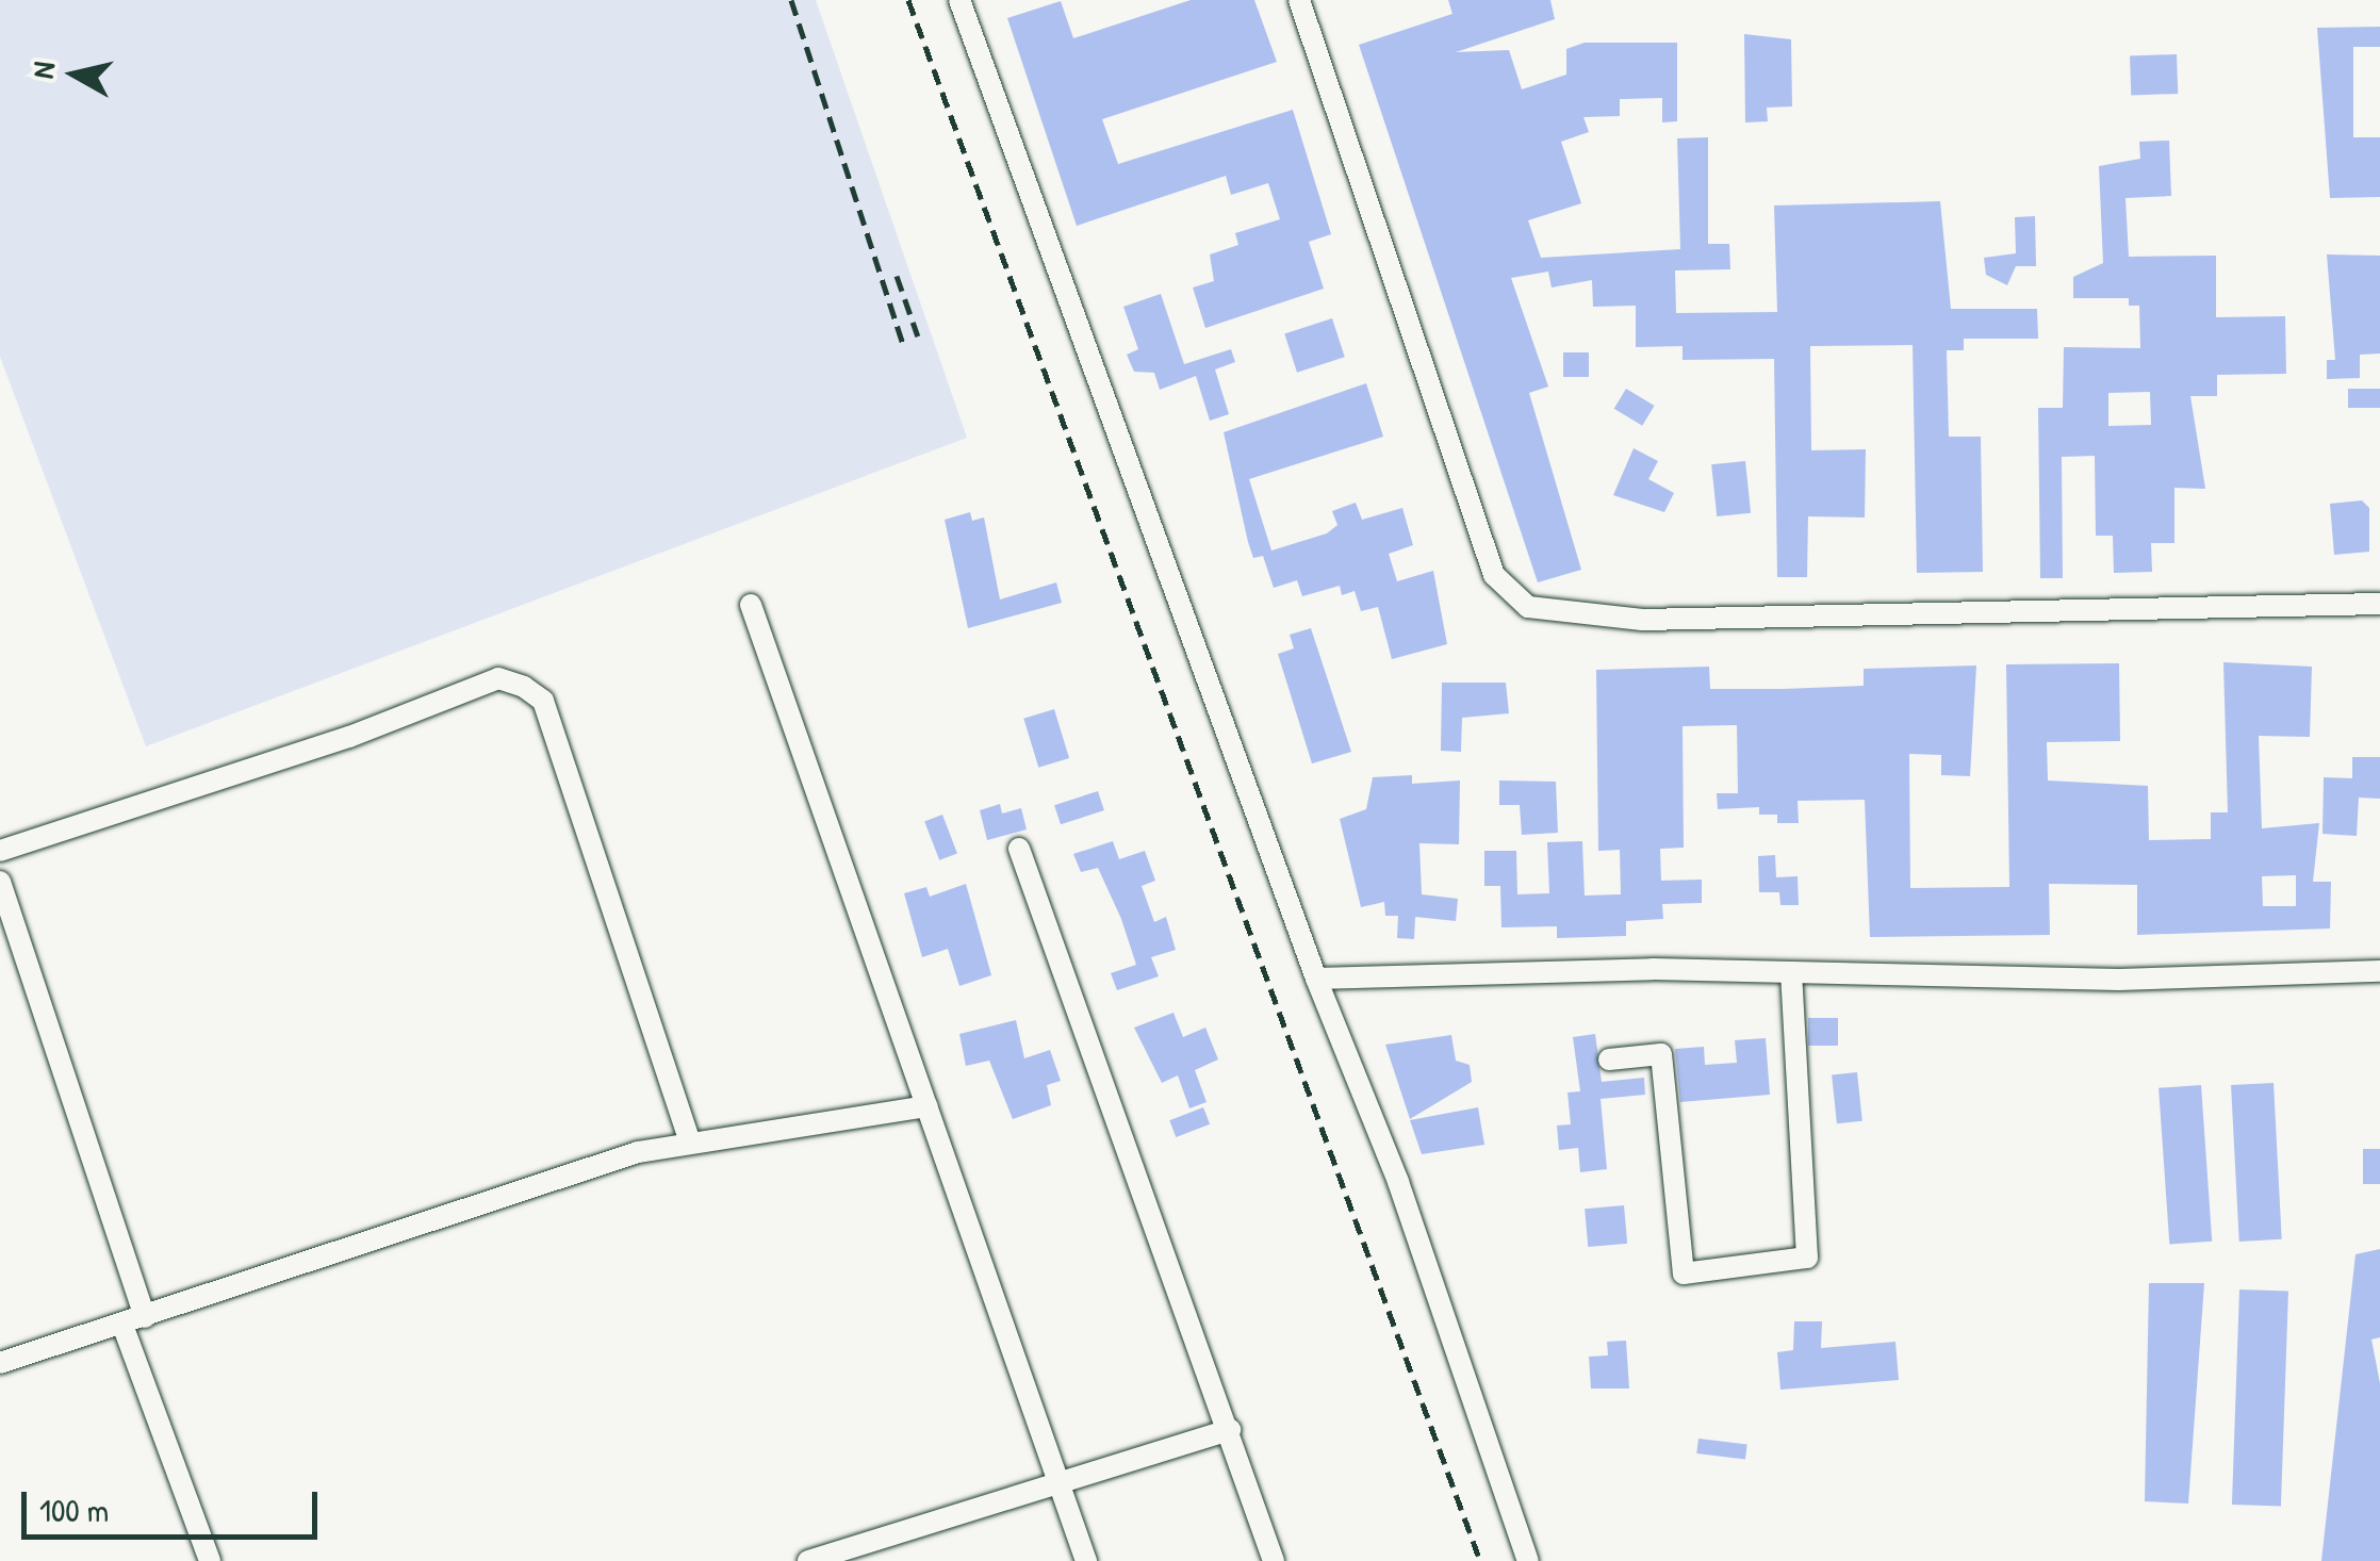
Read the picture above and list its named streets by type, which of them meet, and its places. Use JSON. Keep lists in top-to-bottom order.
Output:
{
  "scale_bar": "100 m",
  "north": "left"
}
